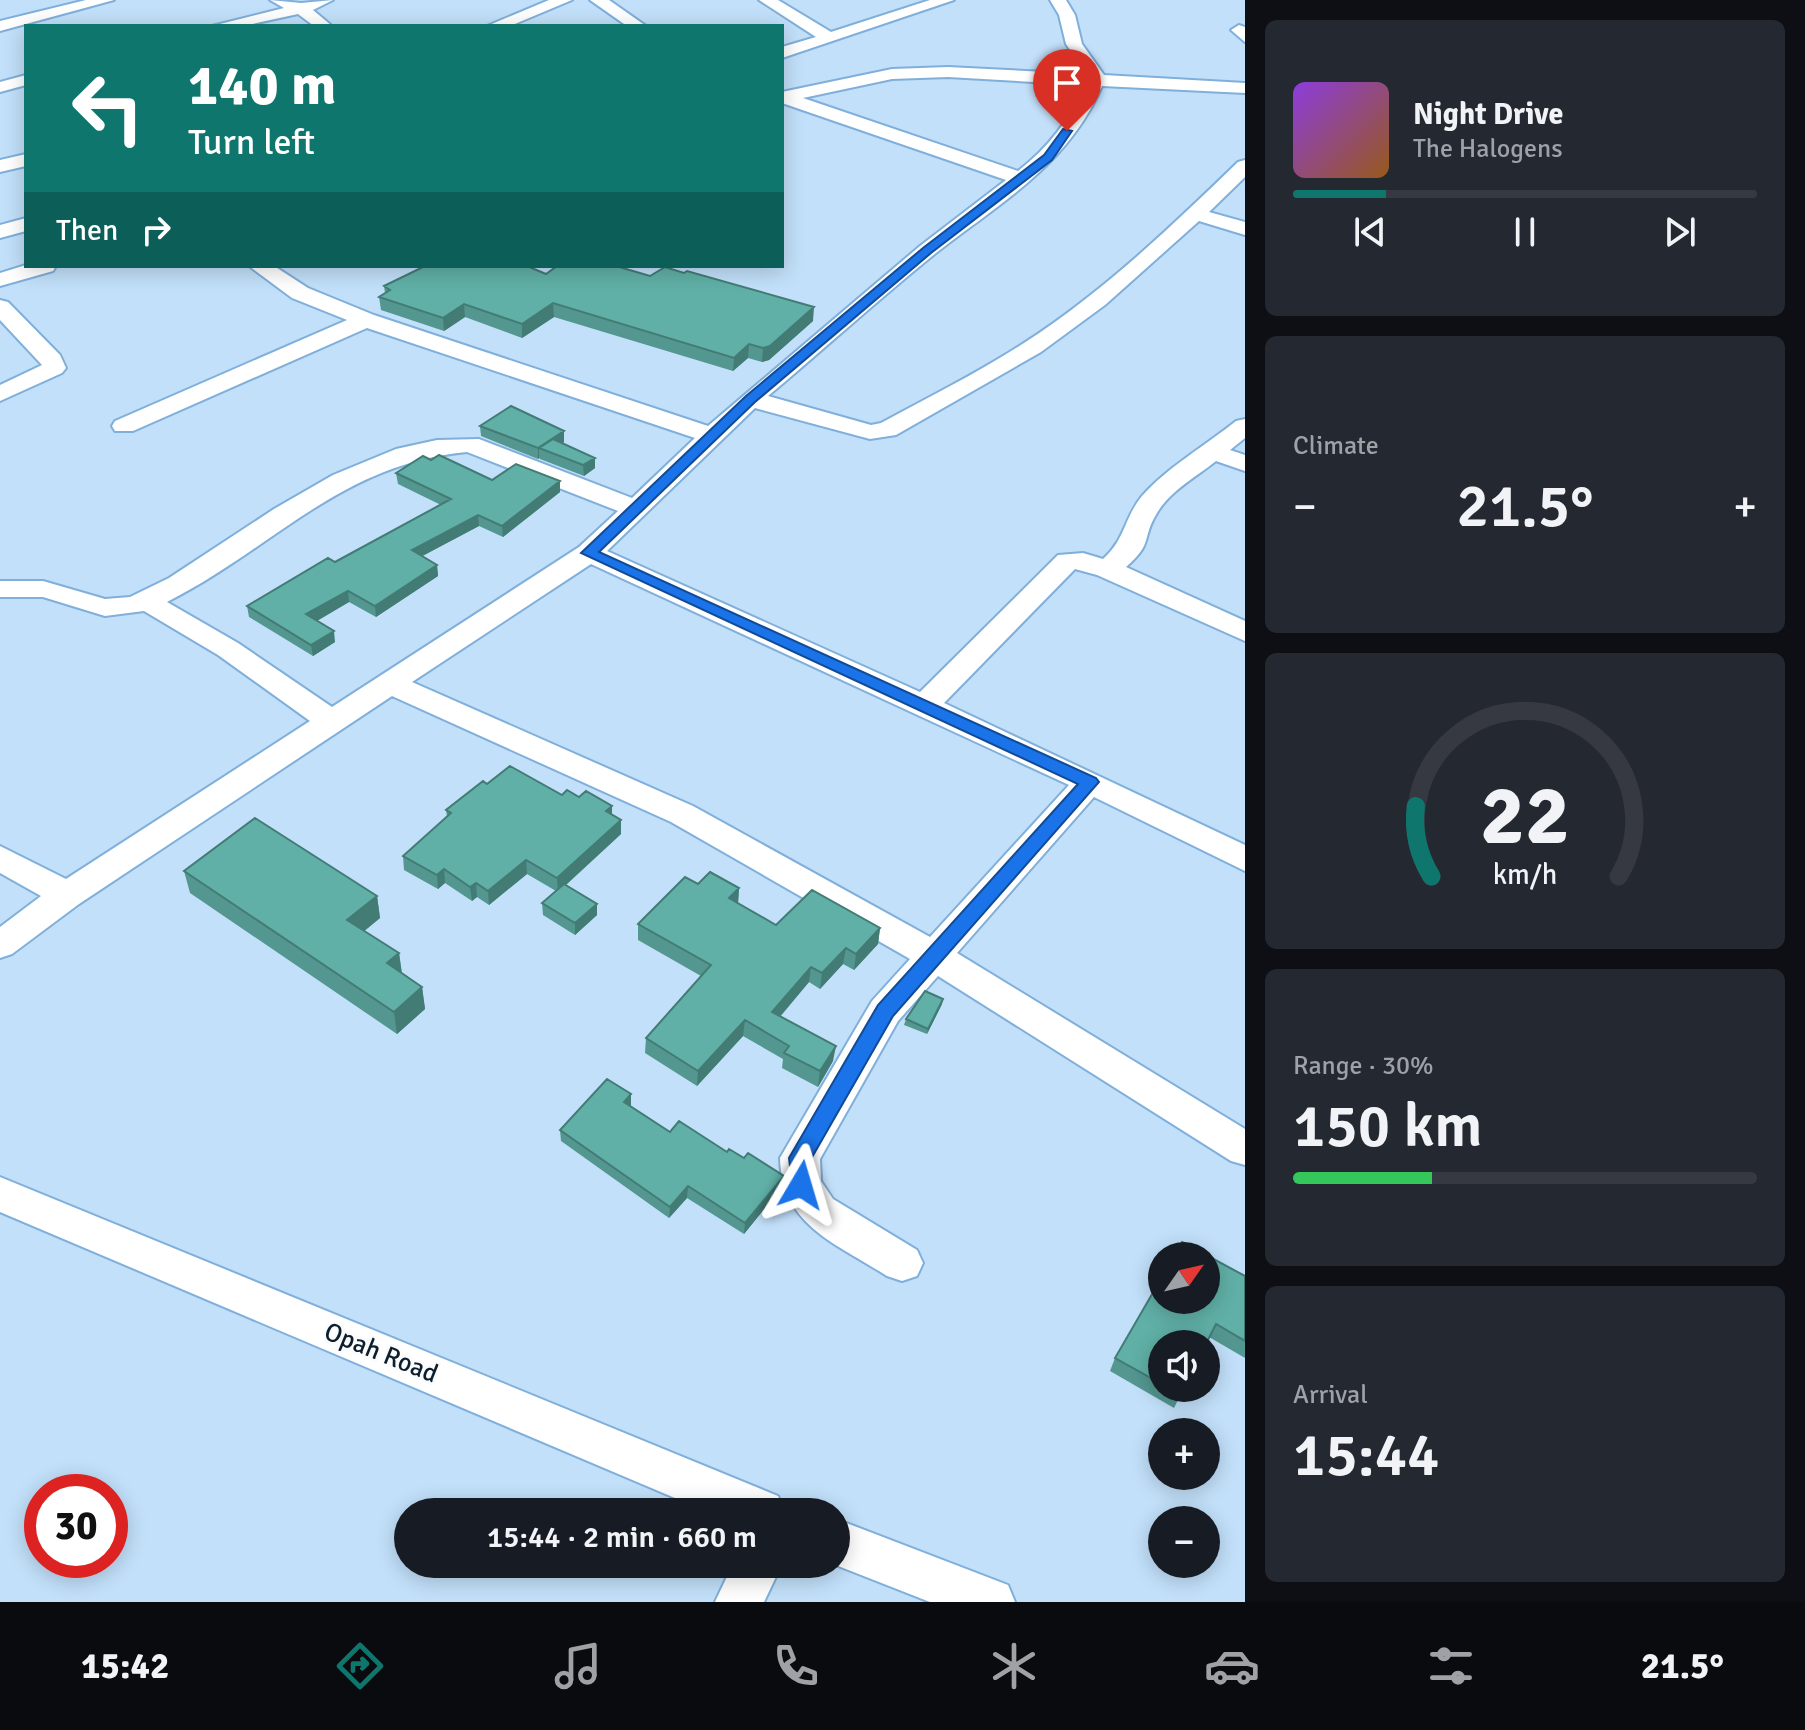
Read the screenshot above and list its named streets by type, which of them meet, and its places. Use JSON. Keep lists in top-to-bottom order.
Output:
{
  "streets": {
    "street": ["Opah Road"]
  },
  "north": "top right",
  "page": {
    "turn": ["140 m", "Turn left"],
    "song": ["Night Drive", "The Halogens"],
    "then": "Then",
    "tile": [
      "Climate",
      ["Range · 30%", "150 km"],
      ["Arrival", "15:44"]
    ],
    "heat": ["−", "21.5°", "+"],
    "map_buttons": ["+", "−"],
    "limit": "30",
    "trip": "15:44 · 2 min · 660 m",
    "tabs": ["15:42", "21.5°"],
    "gauge": ["22", "km/h"]
  }
}
